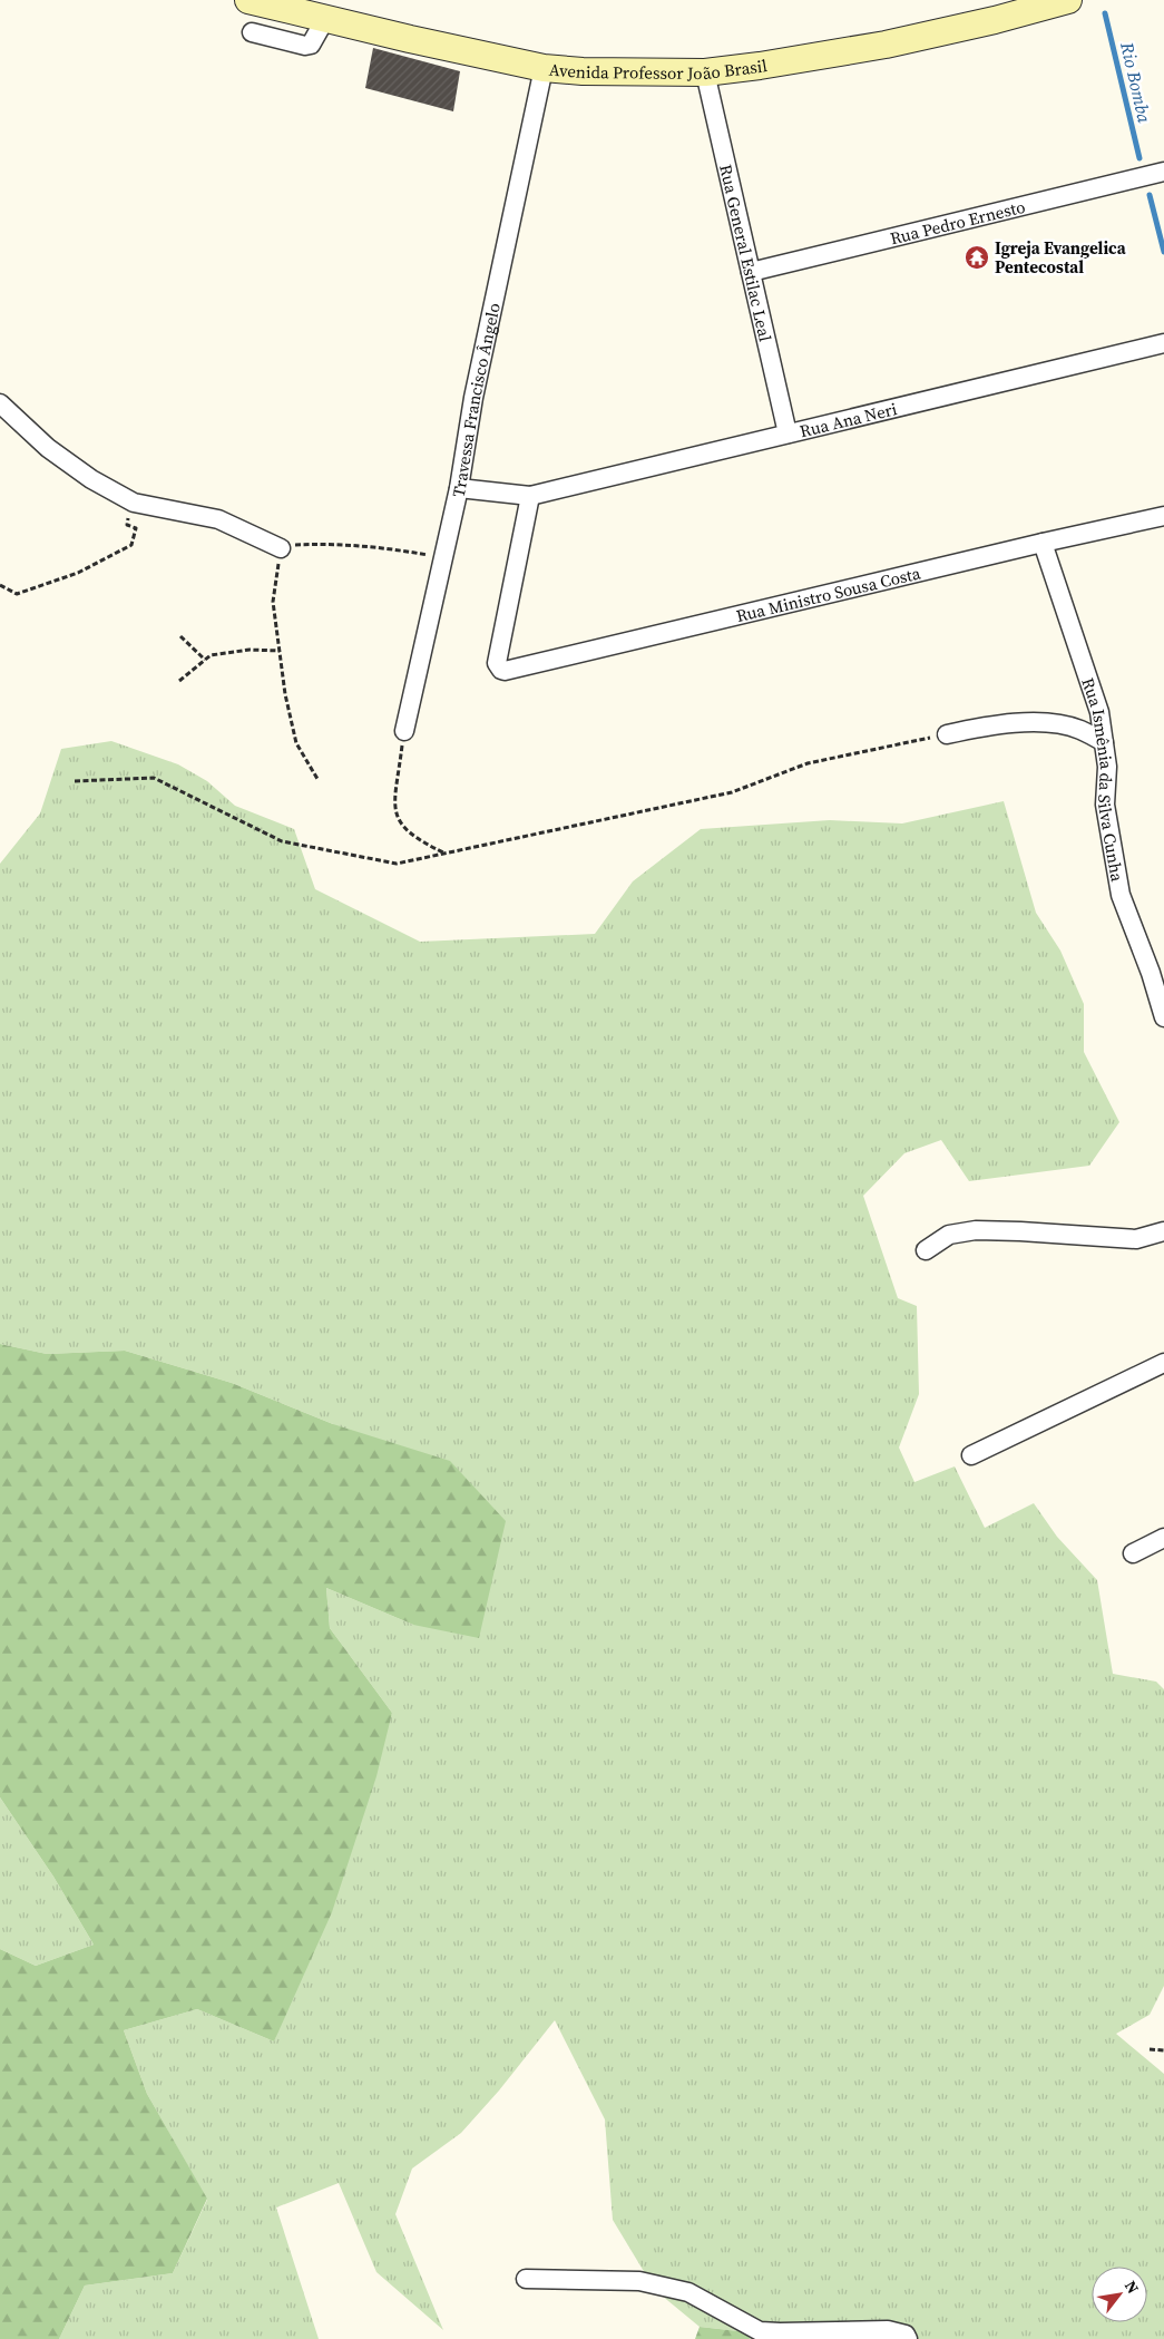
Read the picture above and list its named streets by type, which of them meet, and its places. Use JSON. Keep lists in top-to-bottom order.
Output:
{
  "streets": {
    "main road": ["Avenida Professor João Brasil"],
    "street": [
      "Rua Pedro Ernesto",
      "Rua General Estilac Leal",
      "Travessa Francisco Ângelo",
      "Rua Ana Neri",
      "Rua Ministro Sousa Costa",
      "Rua Ismênia da Silva Cunha"
    ]
  },
  "crossings": [
    ["Avenida Professor João Brasil", "Rua General Estilac Leal"],
    ["Avenida Professor João Brasil", "Travessa Francisco Ângelo"],
    ["Rua Pedro Ernesto", "Rua General Estilac Leal"],
    ["Rua General Estilac Leal", "Rua Ana Neri"],
    ["Travessa Francisco Ângelo", "Rua Ana Neri"],
    ["Rua Ana Neri", "Rua Ministro Sousa Costa"],
    ["Rua Ministro Sousa Costa", "Rua Ismênia da Silva Cunha"]
  ],
  "water": ["Rio Bomba"],
  "places": {
    "temple": ["Igreja Evangelica Pentecostal"]
  },
  "north": "top right"
}
